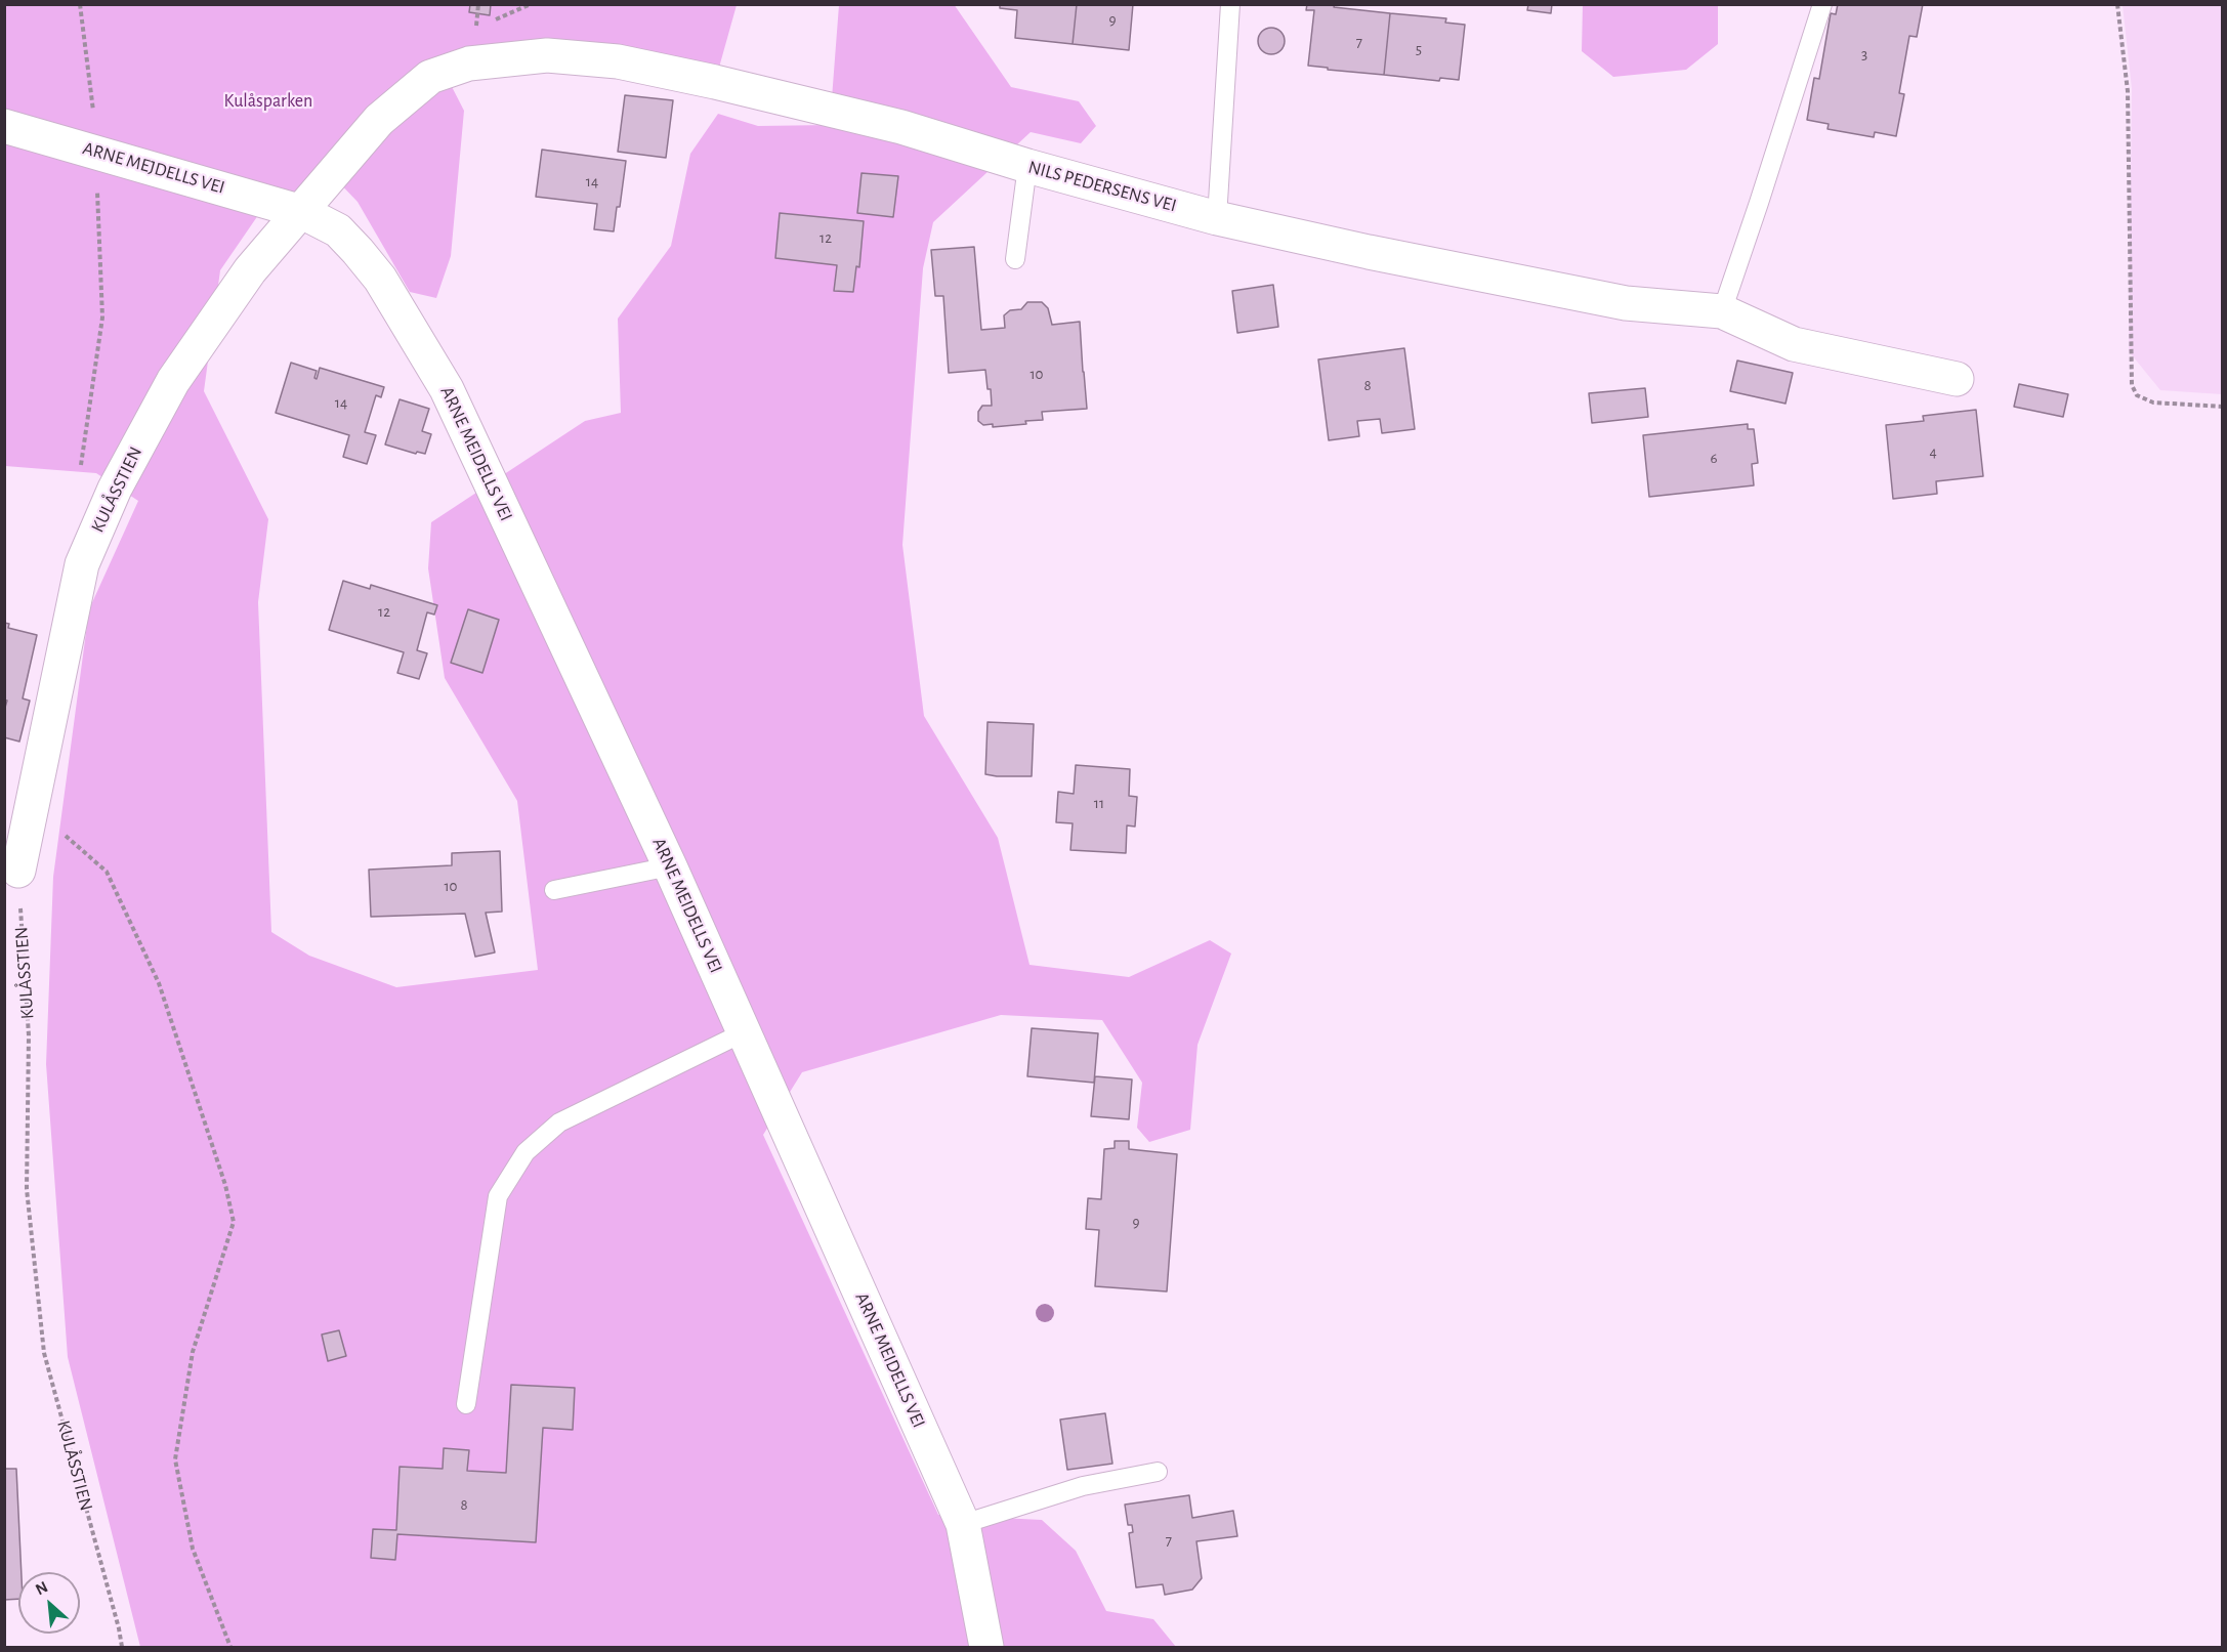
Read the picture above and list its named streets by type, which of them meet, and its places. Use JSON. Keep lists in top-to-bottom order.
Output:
{
  "streets": {
    "street": [
      "ARNE MEJDELLS VEI",
      "NILS PEDERSENS VEI",
      "ARNE MEIDELLS VEI",
      "KULÅSSTIEN"
    ]
  },
  "crossings": [
    ["ARNE MEJDELLS VEI", "NILS PEDERSENS VEI"],
    ["ARNE MEJDELLS VEI", "ARNE MEIDELLS VEI"],
    ["ARNE MEJDELLS VEI", "KULÅSSTIEN"],
    ["NILS PEDERSENS VEI", "ARNE MEIDELLS VEI"],
    ["NILS PEDERSENS VEI", "KULÅSSTIEN"],
    ["ARNE MEIDELLS VEI", "KULÅSSTIEN"]
  ],
  "parks": ["Kulåsparken"],
  "house_numbers": [
    "9",
    "7",
    "5",
    "3",
    "14",
    "12",
    "10",
    "8",
    "14",
    "4",
    "6",
    "12",
    "11",
    "10",
    "9",
    "8",
    "7"
  ],
  "north": "top left"
}
